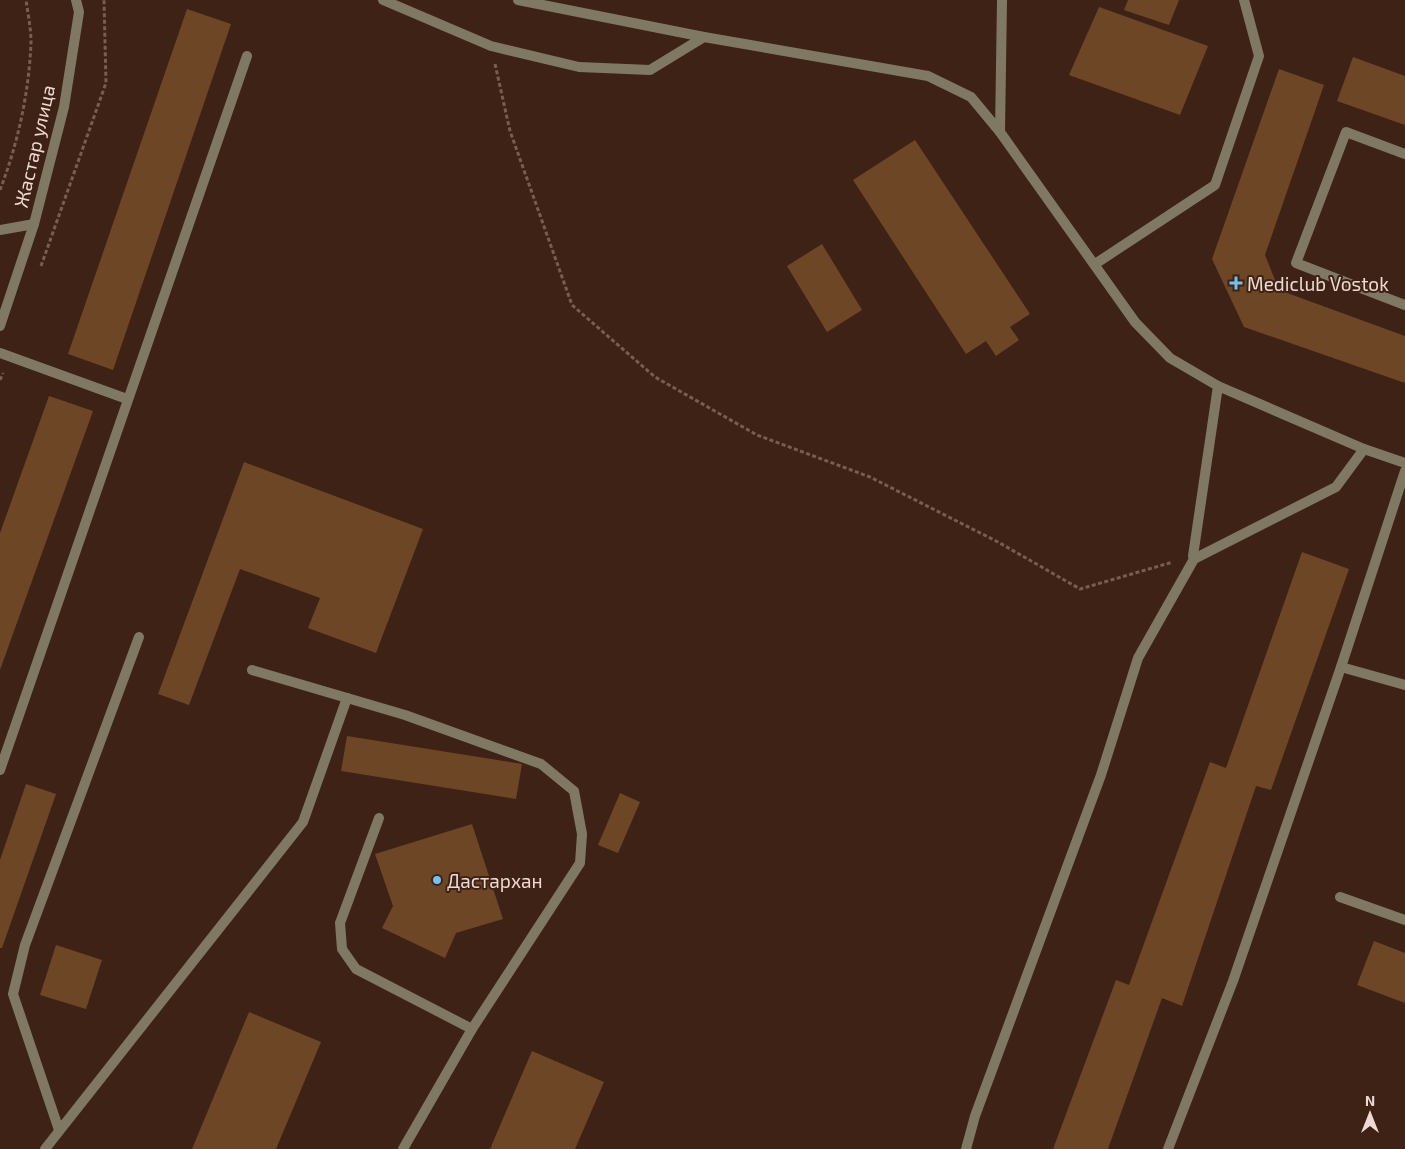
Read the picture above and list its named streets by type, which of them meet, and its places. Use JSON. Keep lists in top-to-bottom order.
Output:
{
  "streets": {
    "street": ["Жастар улица"]
  },
  "places": {
    "health": ["Mediclub Vostok"],
    "other": ["Дастархан"]
  },
  "north": "top"
}
